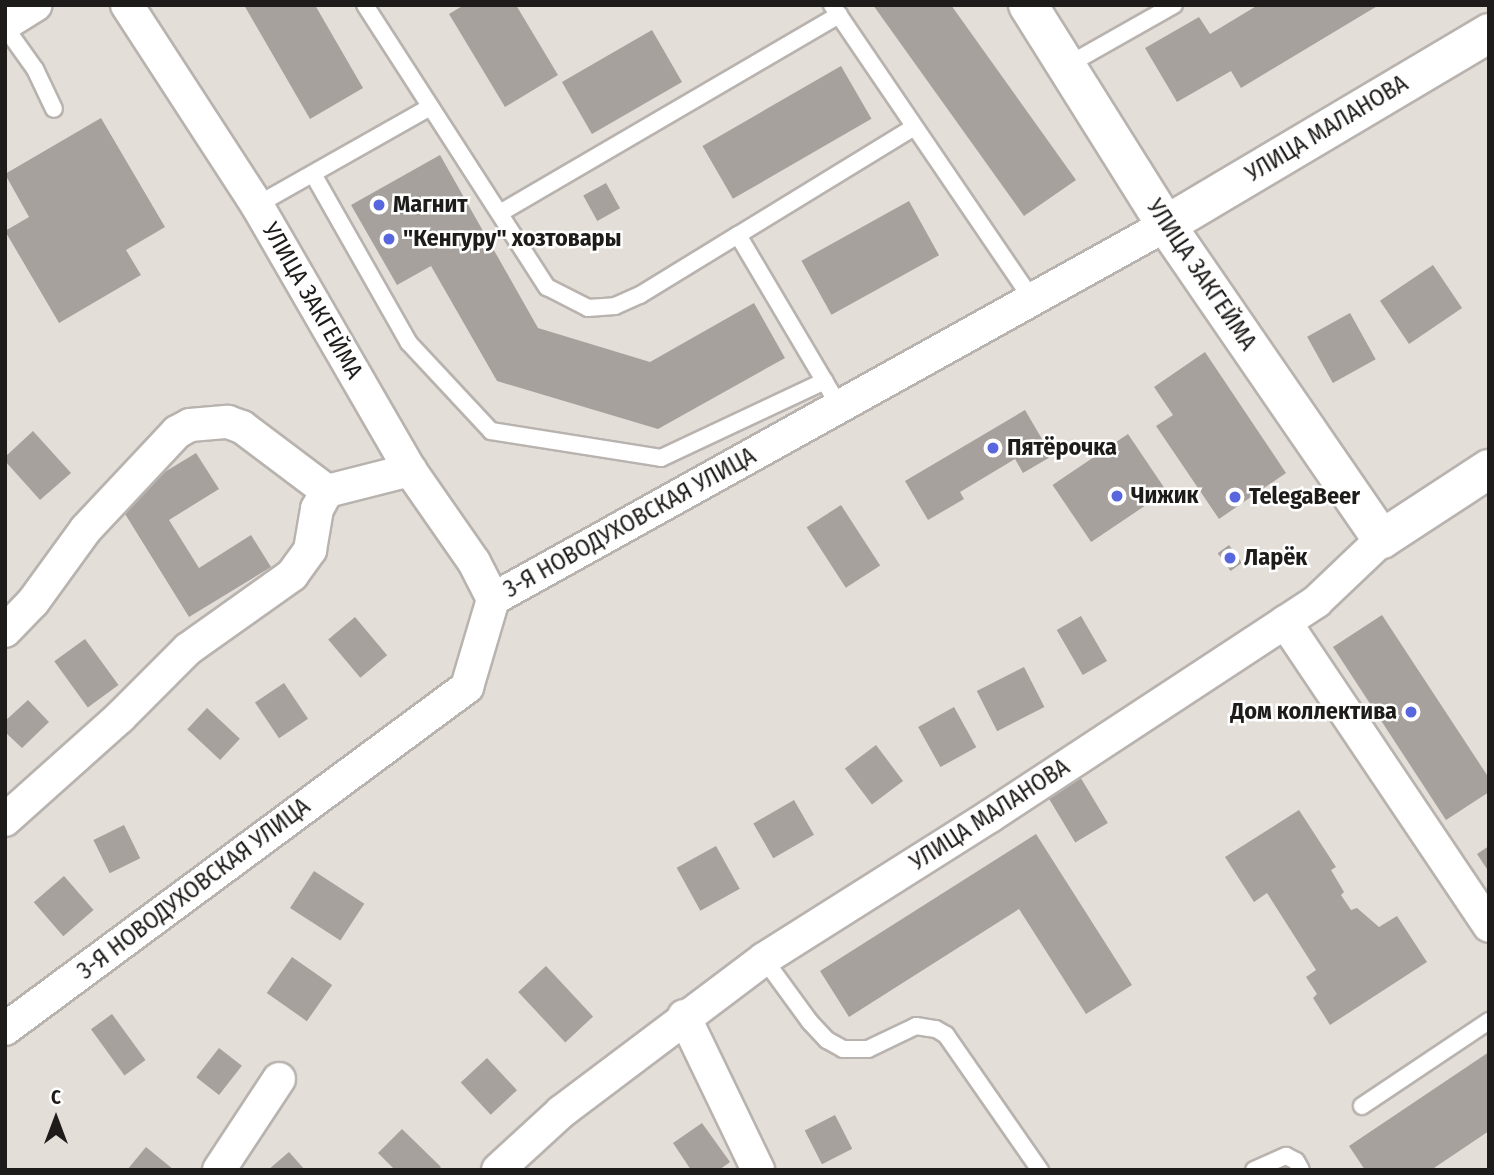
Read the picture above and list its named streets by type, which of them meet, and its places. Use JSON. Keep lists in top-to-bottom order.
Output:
{
  "streets": {
    "street": ["УЛИЦА МАЛАНОВА", "УЛИЦА ЗАКГЕЙМА", "3-Я НОВОДУХОВСКАЯ УЛИЦА"]
  },
  "crossings": [
    ["УЛИЦА МАЛАНОВА", "УЛИЦА ЗАКГЕЙМА"],
    ["УЛИЦА МАЛАНОВА", "3-Я НОВОДУХОВСКАЯ УЛИЦА"],
    ["УЛИЦА ЗАКГЕЙМА", "3-Я НОВОДУХОВСКАЯ УЛИЦА"]
  ],
  "places": [
    "Магнит",
    "\"Кенгуру\" хозтовары",
    "Пятёрочка",
    "Чижик",
    "TelegaBeer",
    "Ларёк",
    "Дом коллектива"
  ],
  "north": "top"
}
